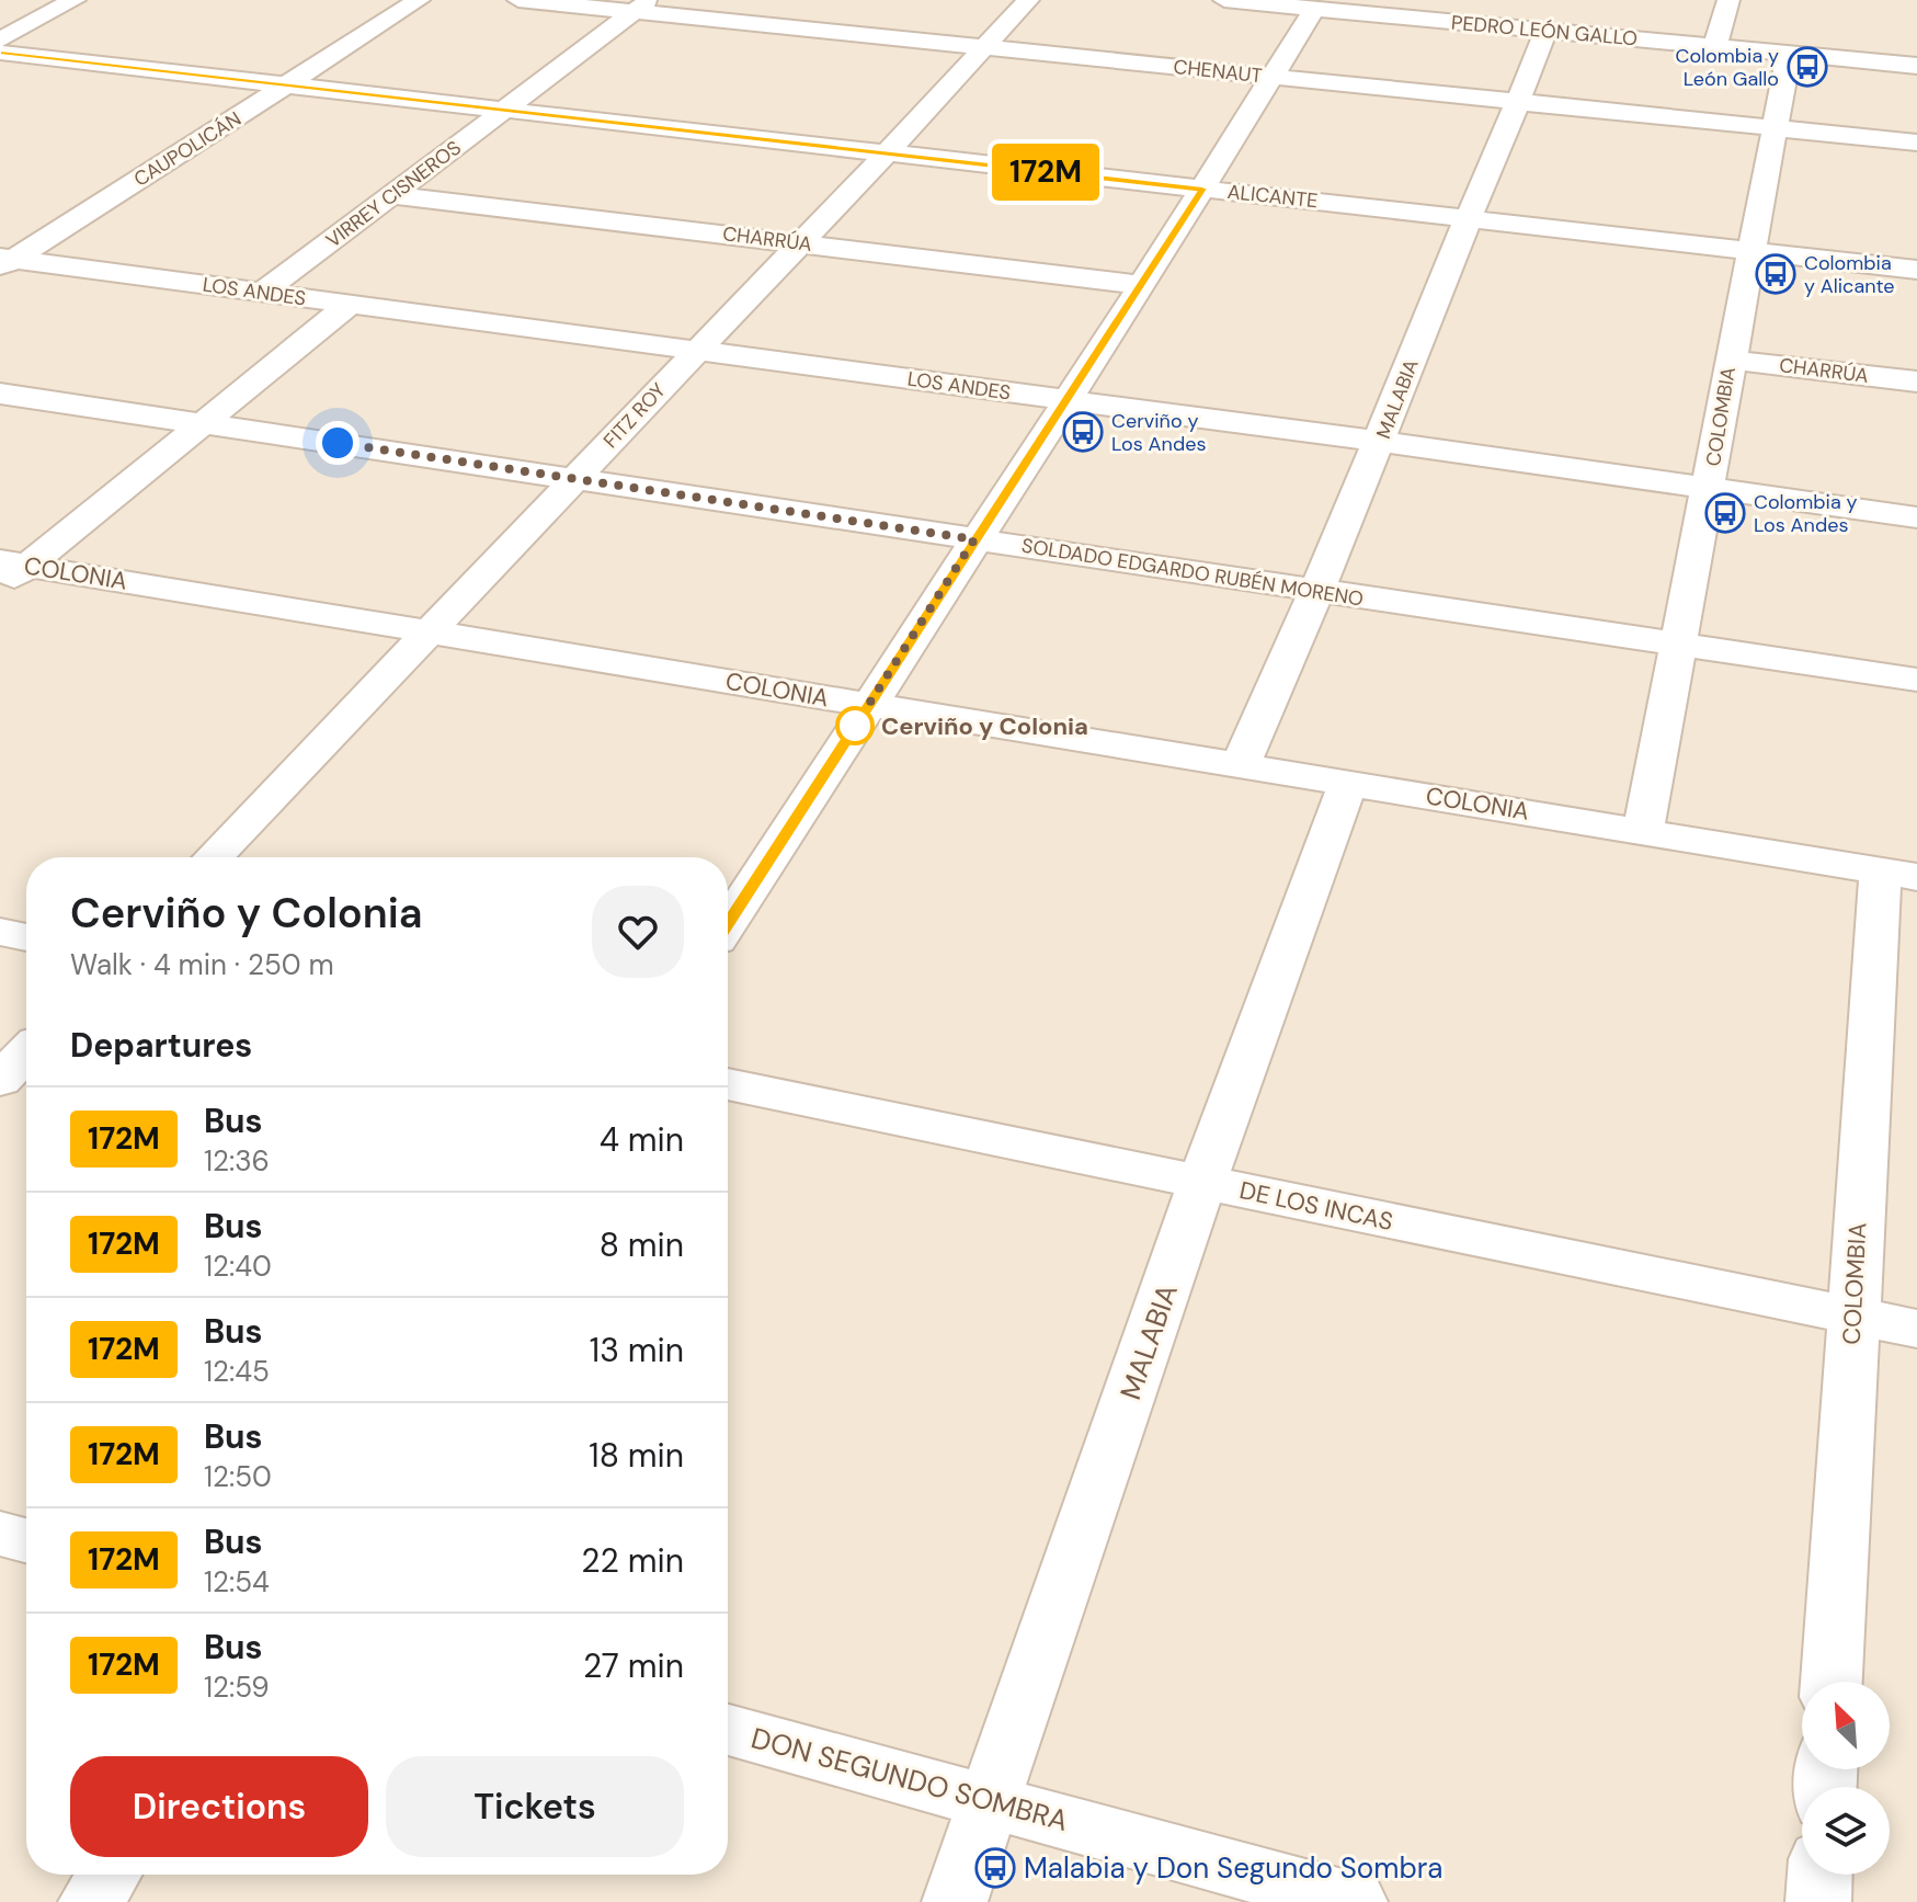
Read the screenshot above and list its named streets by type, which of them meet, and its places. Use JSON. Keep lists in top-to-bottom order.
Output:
{
  "streets": {
    "street": [
      "PEDRO LEÓN GALLO",
      "CHENAUT",
      "CAUPOLICÁN",
      "VIRREY CISNEROS",
      "ALICANTE",
      "CHARRÚA",
      "LOS ANDES",
      "MALABIA",
      "FITZ ROY",
      "COLOMBIA",
      "SOLDADO EDGARDO RUBÉN MORENO",
      "COLONIA",
      "DE LOS INCAS",
      "DON SEGUNDO SOMBRA"
    ]
  },
  "crossings": [
    ["PEDRO LEÓN GALLO", "MALABIA"],
    ["PEDRO LEÓN GALLO", "COLOMBIA"],
    ["CHENAUT", "VIRREY CISNEROS"],
    ["CHENAUT", "MALABIA"],
    ["CHENAUT", "FITZ ROY"],
    ["CHENAUT", "COLOMBIA"],
    ["CAUPOLICÁN", "ALICANTE"],
    ["CAUPOLICÁN", "LOS ANDES"],
    ["VIRREY CISNEROS", "ALICANTE"],
    ["VIRREY CISNEROS", "CHARRÚA"],
    ["VIRREY CISNEROS", "LOS ANDES"],
    ["ALICANTE", "MALABIA"],
    ["ALICANTE", "FITZ ROY"],
    ["ALICANTE", "COLOMBIA"],
    ["CHARRÚA", "FITZ ROY"],
    ["CHARRÚA", "COLOMBIA"],
    ["LOS ANDES", "MALABIA"],
    ["LOS ANDES", "FITZ ROY"],
    ["LOS ANDES", "COLOMBIA"],
    ["MALABIA", "SOLDADO EDGARDO RUBÉN MORENO"],
    ["MALABIA", "COLONIA"],
    ["MALABIA", "DE LOS INCAS"],
    ["MALABIA", "DON SEGUNDO SOMBRA"],
    ["FITZ ROY", "SOLDADO EDGARDO RUBÉN MORENO"],
    ["FITZ ROY", "COLONIA"],
    ["COLOMBIA", "SOLDADO EDGARDO RUBÉN MORENO"],
    ["COLOMBIA", "COLONIA"],
    ["COLOMBIA", "DE LOS INCAS"]
  ],
  "places": {
    "bus stop": [
      "Colombia y León Gallo",
      "Colombia y Alicante",
      "Cerviño y Los Andes",
      "Colombia y Los Andes",
      "Malabia y Don Segundo Sombra"
    ],
    "other": ["Cerviño y Colonia"]
  },
  "lines": ["bus line 172M"],
  "north": "top left",
  "page": {
    "on_map": "172M",
    "heading": [
      ["Cerviño y Colonia", "Walk · 4 min · 250 m"],
      "Departures"
    ],
    "list": [
      {
        "mark": "172M",
        "name": "Bus",
        "note": "12:36",
        "value": "4 min"
      },
      {
        "mark": "172M",
        "name": "Bus",
        "note": "12:40",
        "value": "8 min"
      },
      {
        "mark": "172M",
        "name": "Bus",
        "note": "12:45",
        "value": "13 min"
      },
      {
        "mark": "172M",
        "name": "Bus",
        "note": "12:50",
        "value": "18 min"
      },
      {
        "mark": "172M",
        "name": "Bus",
        "note": "12:54",
        "value": "22 min"
      },
      {
        "mark": "172M",
        "name": "Bus",
        "note": "12:59",
        "value": "27 min"
      }
    ],
    "buttons": ["Directions", "Tickets"]
  }
}
